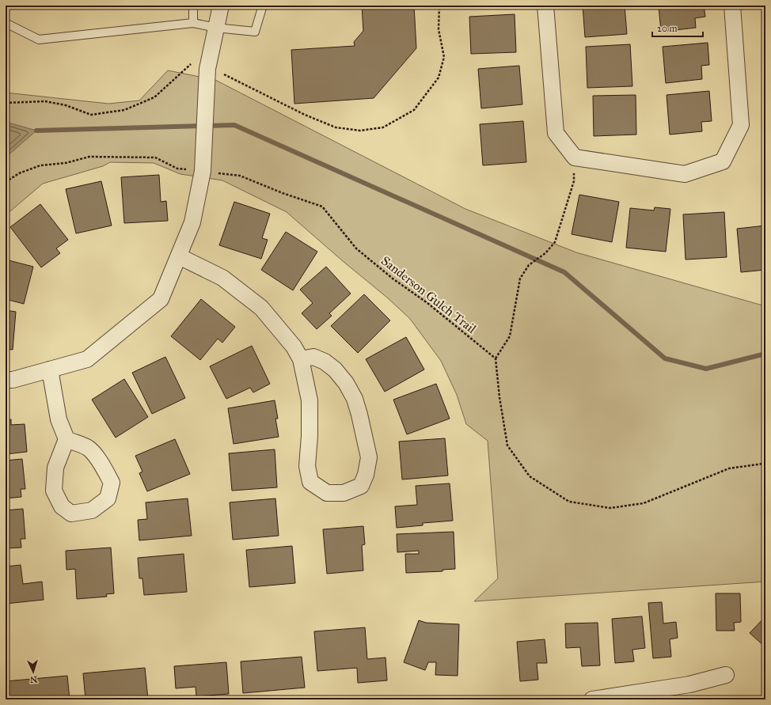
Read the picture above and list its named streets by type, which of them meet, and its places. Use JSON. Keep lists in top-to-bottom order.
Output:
{
  "streets": {
    "path": ["Sanderson Gulch Trail"]
  },
  "scale_bar": "20 m",
  "north": "bottom"
}
